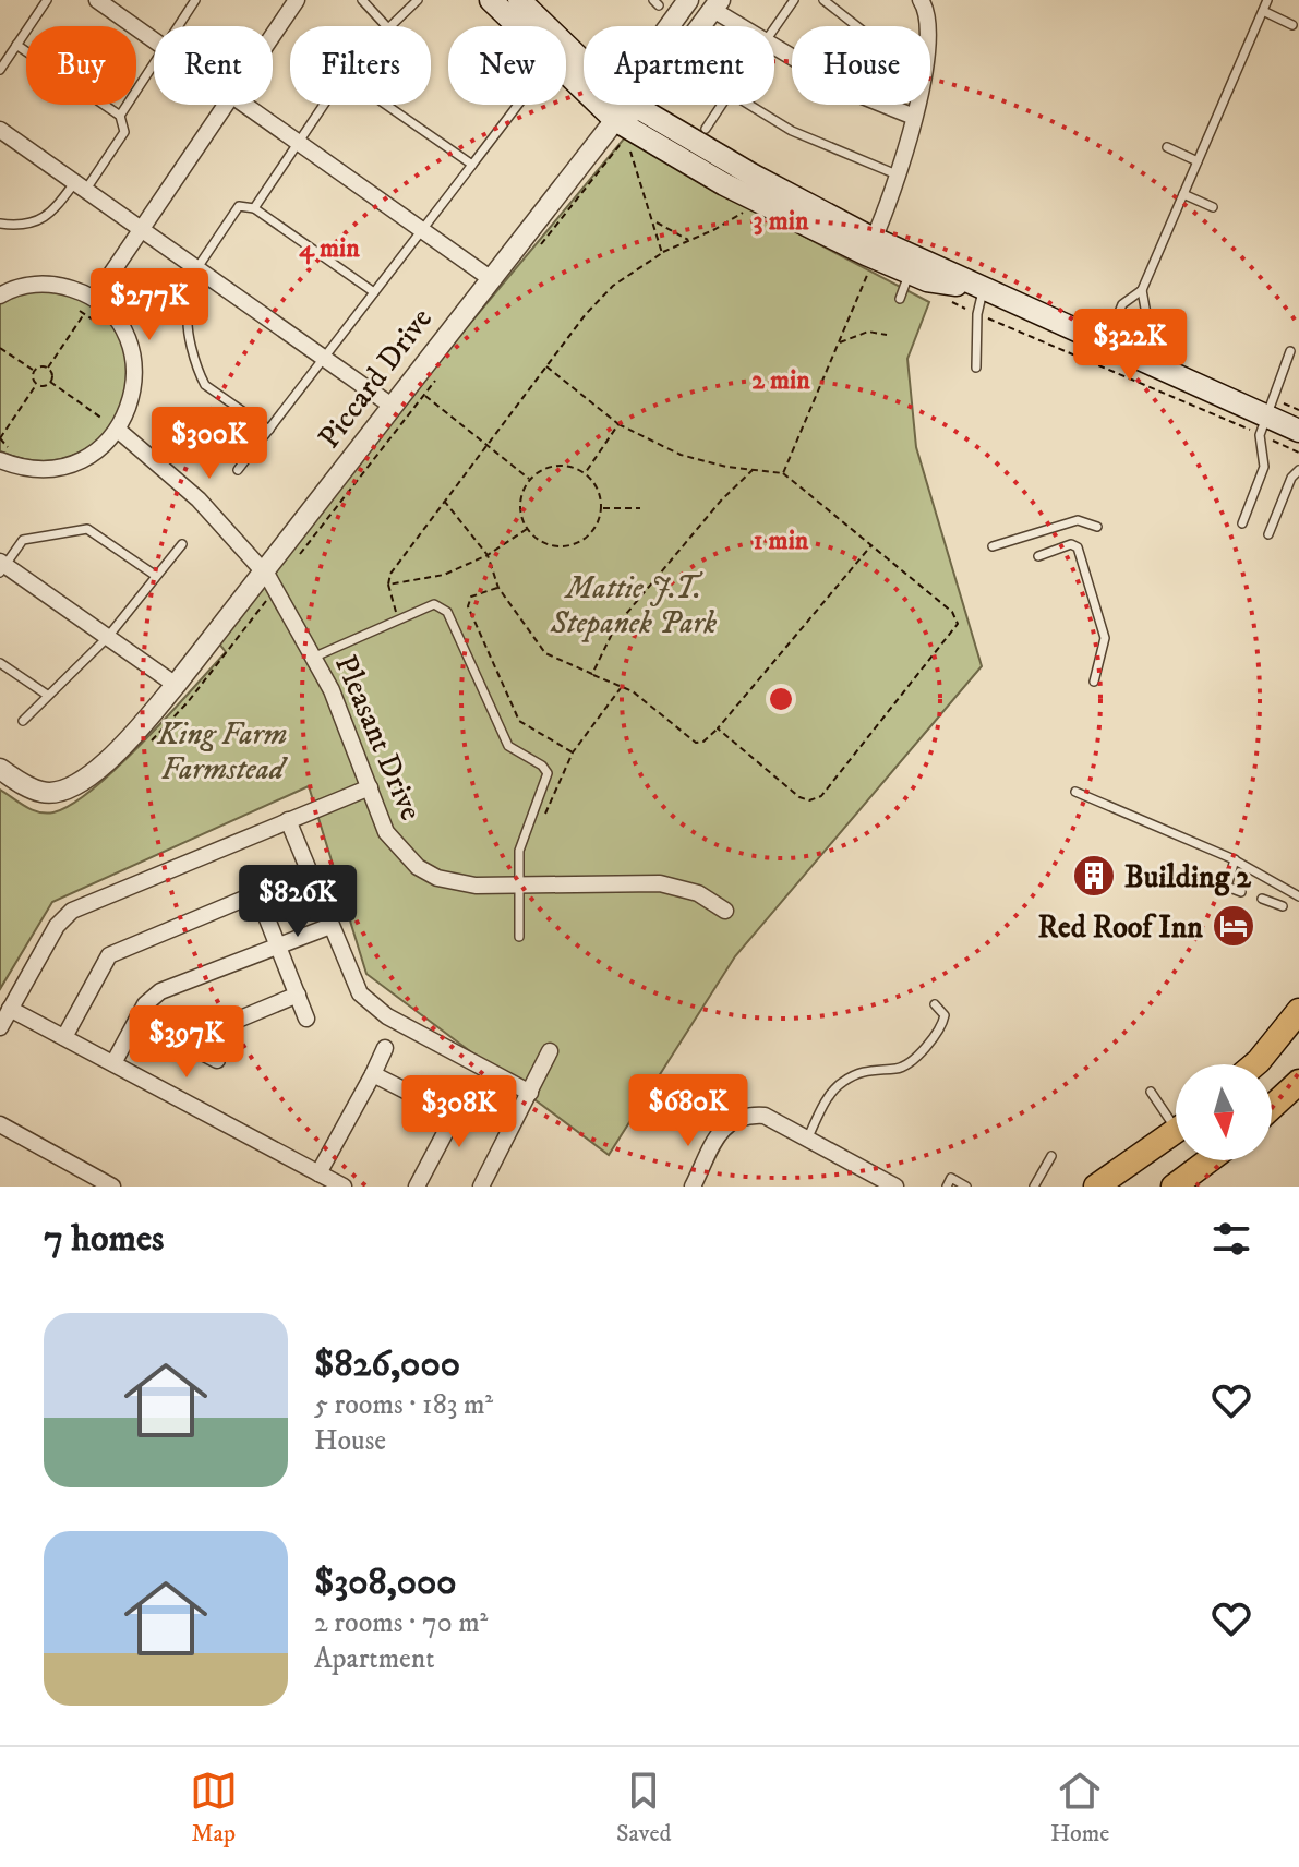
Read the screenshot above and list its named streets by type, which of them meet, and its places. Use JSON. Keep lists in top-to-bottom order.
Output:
{
  "streets": {
    "street": ["Piccard Drive", "Pleasant Drive"]
  },
  "crossings": [
    ["Piccard Drive", "Pleasant Drive"]
  ],
  "parks": ["Mattie J.T. Stepanek Park", "King Farm Farmstead"],
  "places": {
    "building": ["Building 2"],
    "hotel": ["Red Roof Inn"]
  },
  "north": "bottom",
  "page": {
    "chip": [
      "Buy",
      "Rent",
      "Filters",
      "New",
      "Apartment",
      "House"
    ],
    "price": [
      "$277K",
      "$322K",
      "$300K",
      "$826K",
      "$397K",
      "$680K",
      "$308K"
    ],
    "heading": "7 homes",
    "list": [
      {
        "name": "$826,000",
        "note": "5 rooms · 183 m² · House"
      },
      {
        "name": "$308,000",
        "note": "2 rooms · 70 m² · Apartment"
      }
    ],
    "tabs": ["Map", "Saved", "Home"]
  },
  "rings": [
    "3 min",
    "4 min",
    "2 min",
    "1 min"
  ]
}
